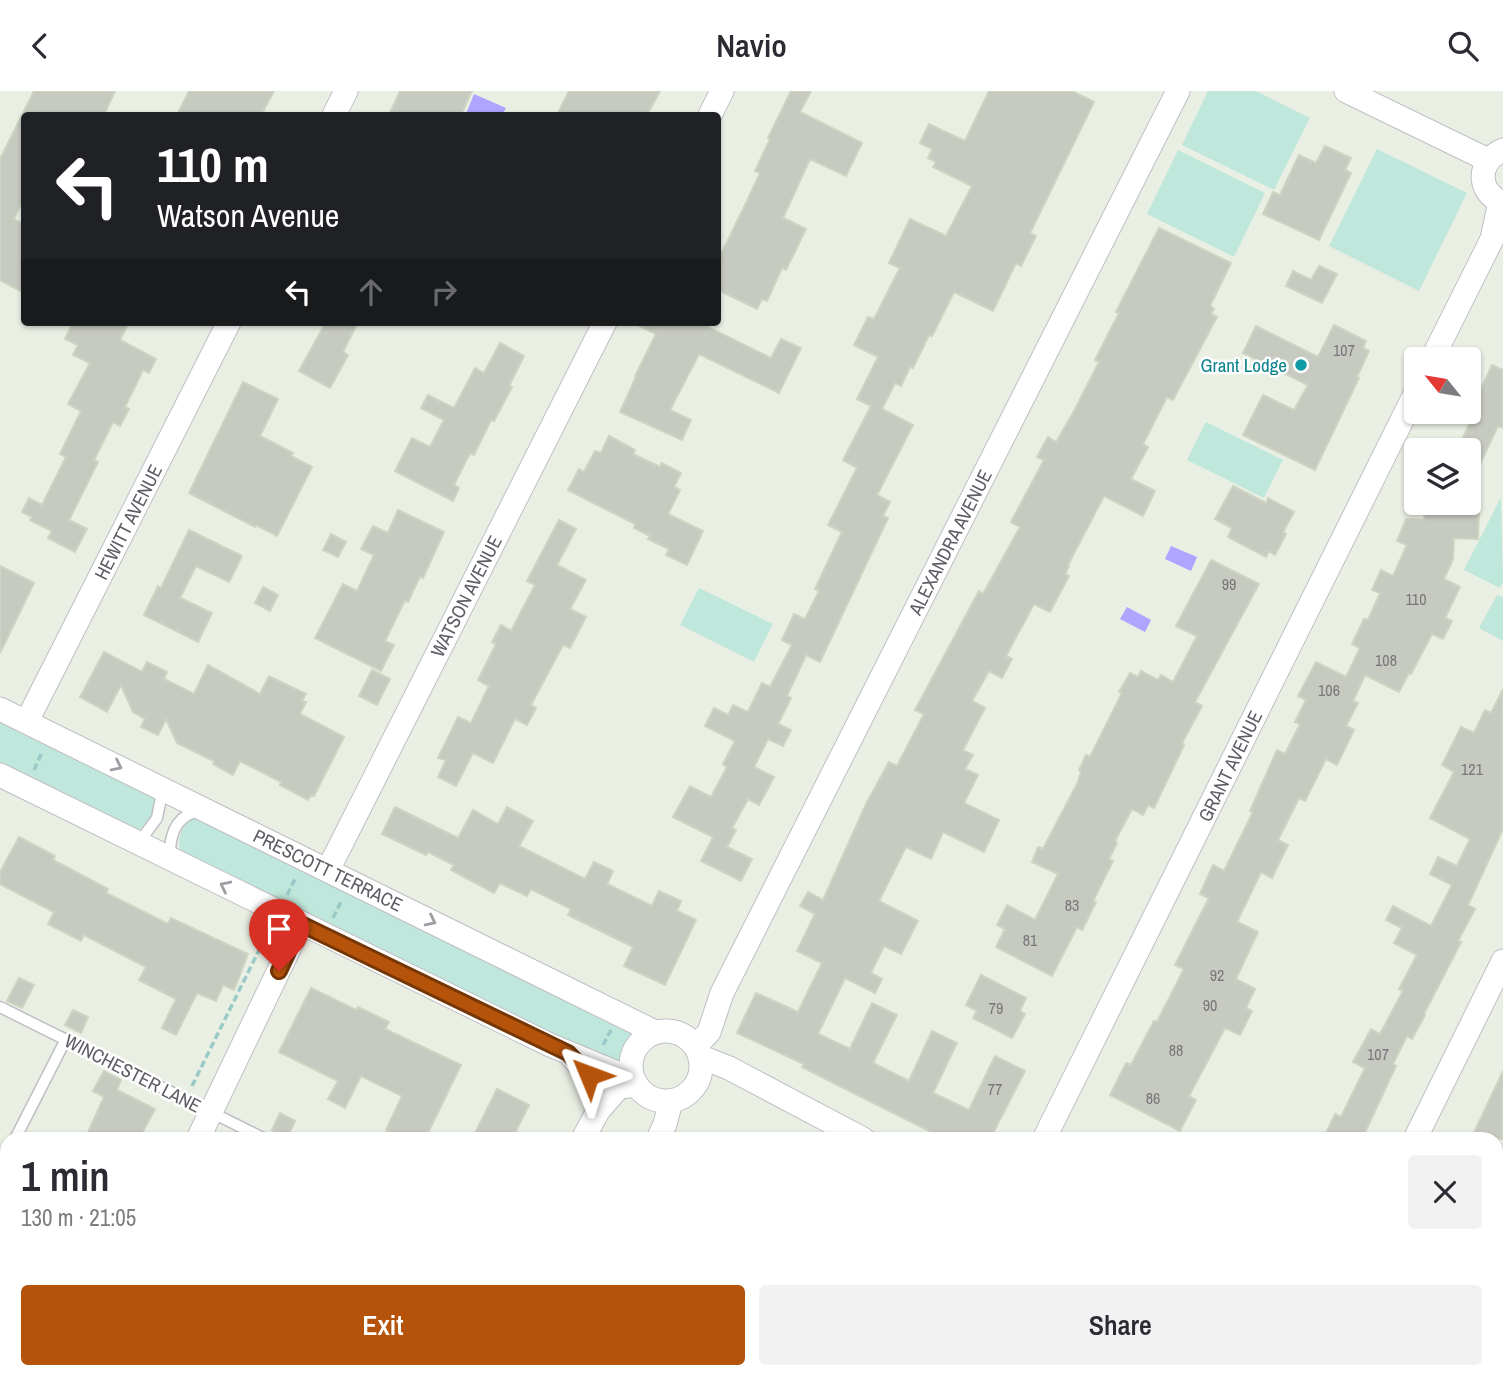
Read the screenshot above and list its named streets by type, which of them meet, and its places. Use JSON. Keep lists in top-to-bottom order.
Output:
{
  "streets": {
    "street": [
      "HEWITT AVENUE",
      "ALEXANDRA AVENUE",
      "WATSON AVENUE",
      "GRANT AVENUE",
      "PRESCOTT TERRACE"
    ],
    "lane": ["WINCHESTER LANE"]
  },
  "crossings": [
    ["HEWITT AVENUE", "PRESCOTT TERRACE"],
    ["ALEXANDRA AVENUE", "PRESCOTT TERRACE"],
    ["WATSON AVENUE", "PRESCOTT TERRACE"]
  ],
  "places": ["Grant Lodge"],
  "house_numbers": [
    "107",
    "99",
    "110",
    "108",
    "106",
    "121",
    "83",
    "81",
    "92",
    "90",
    "79",
    "88",
    "107",
    "77",
    "86"
  ],
  "north": "top left",
  "page": {
    "header": "Navio",
    "turn": ["110 m", "Watson Avenue"],
    "heading": ["1 min", "130 m · 21:05"],
    "buttons": ["Exit", "Share"]
  }
}
